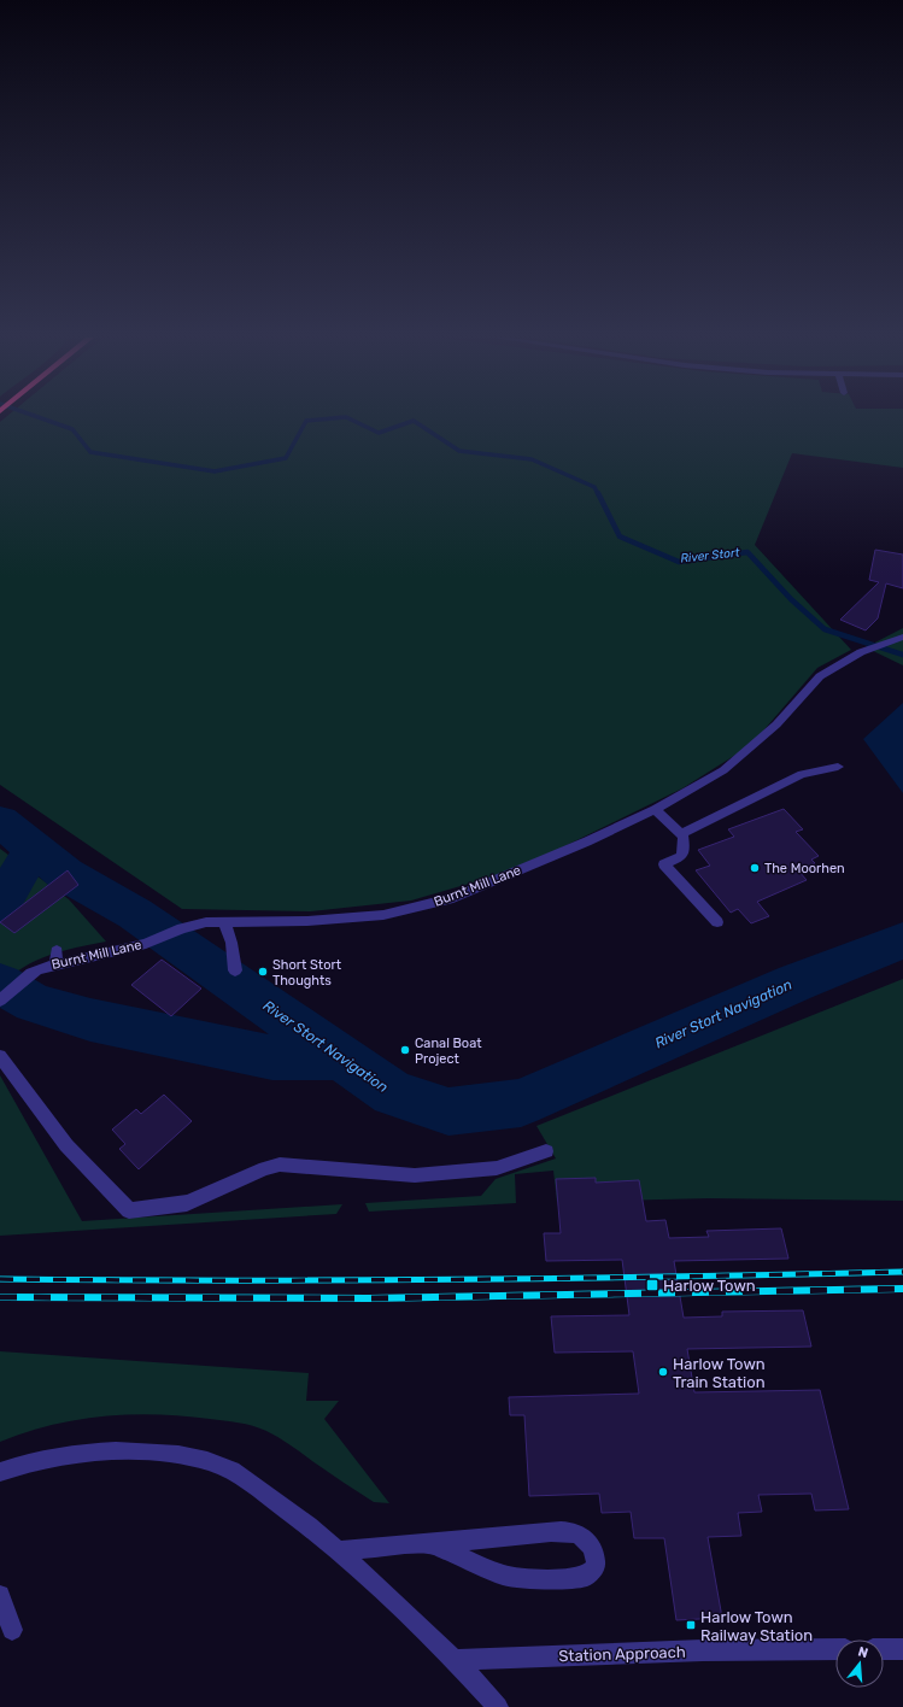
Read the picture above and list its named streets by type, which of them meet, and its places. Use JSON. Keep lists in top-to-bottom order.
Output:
{
  "streets": {
    "street": ["Burnt Mill Lane", "Station Approach"]
  },
  "water": ["River Stort", "River Stort Navigation"],
  "places": {
    "other": [
      "The Moorhen",
      "Short Stort Thoughts",
      "Canal Boat Project",
      "Harlow Town Train Station"
    ],
    "transit": ["Harlow Town", "Harlow Town Railway Station"]
  },
  "north": "top"
}
